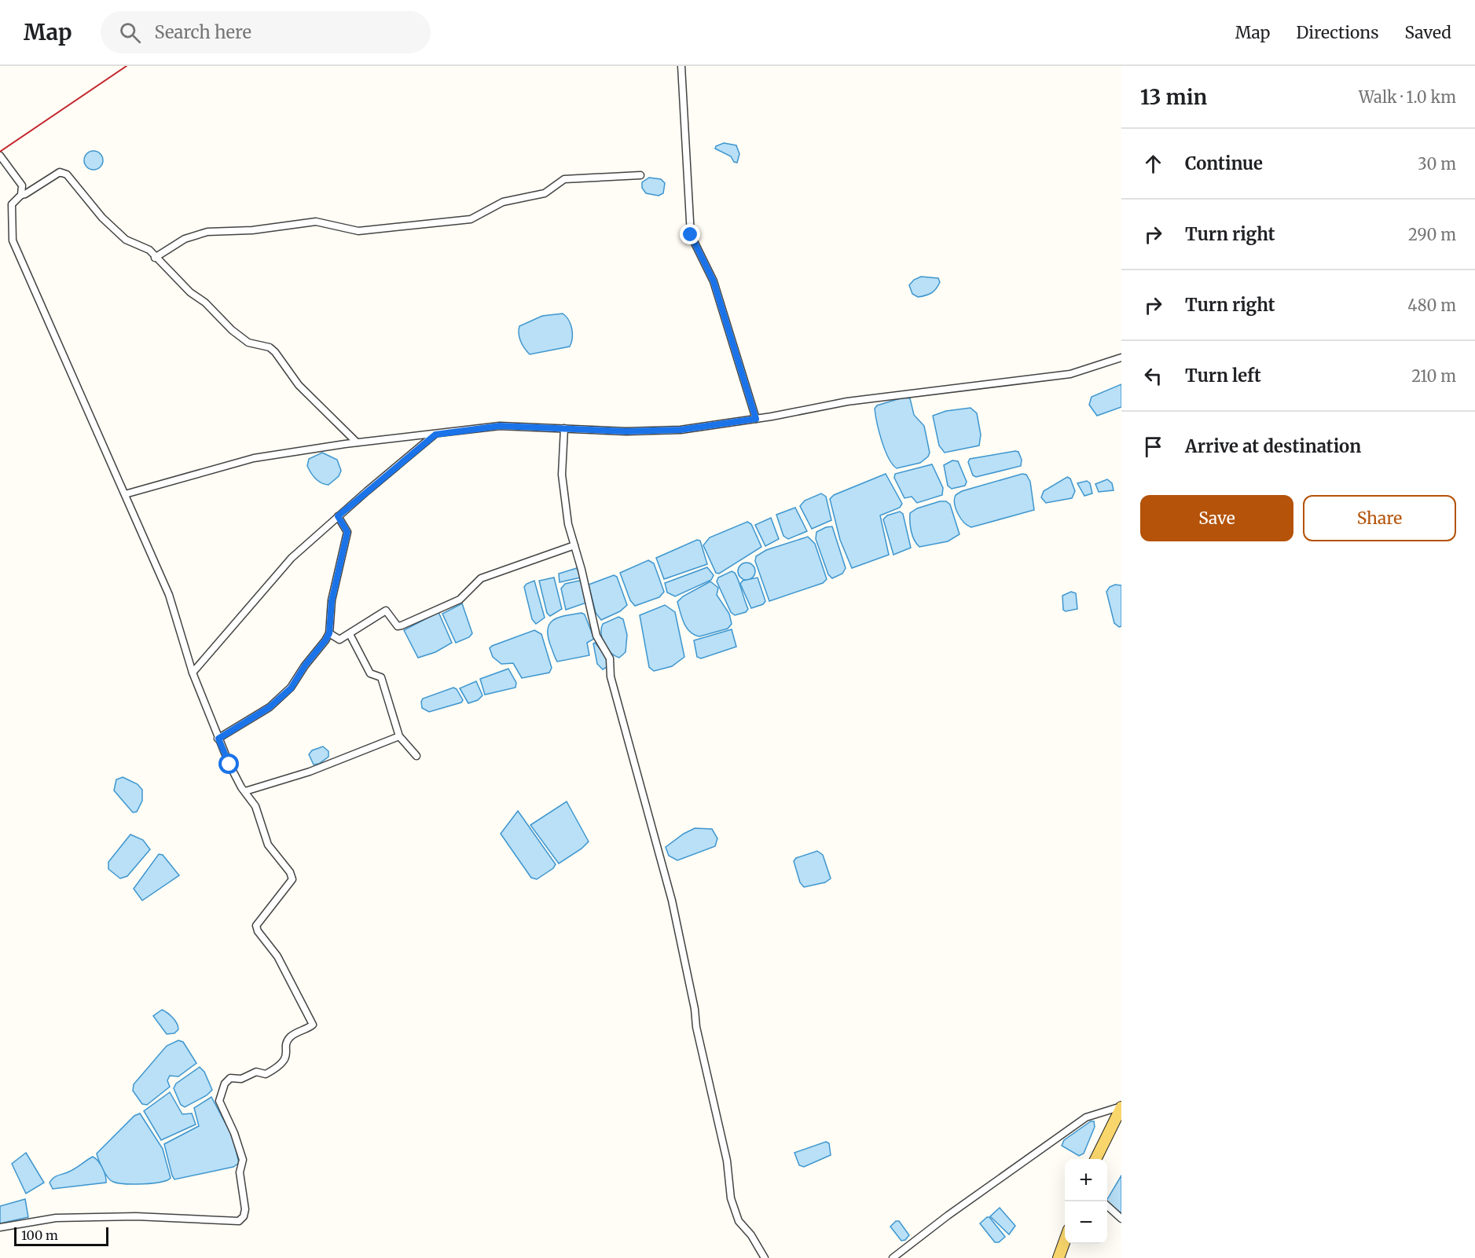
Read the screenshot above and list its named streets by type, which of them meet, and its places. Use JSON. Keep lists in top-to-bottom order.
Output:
{
  "scale_bar": "100 m",
  "page": {
    "header": "Map",
    "search": "Search here",
    "nav": ["Map", "Directions", "Saved"],
    "heading": ["13 min", "Walk · 1.0 km"],
    "list": [
      ["Continue", "30 m"],
      ["Turn right", "290 m"],
      ["Turn right", "480 m"],
      ["Turn left", "210 m"],
      "Arrive at destination"
    ],
    "buttons": ["Save", "Share"],
    "map_buttons": ["+", "−"],
    "scale": "100 m"
  }
}
